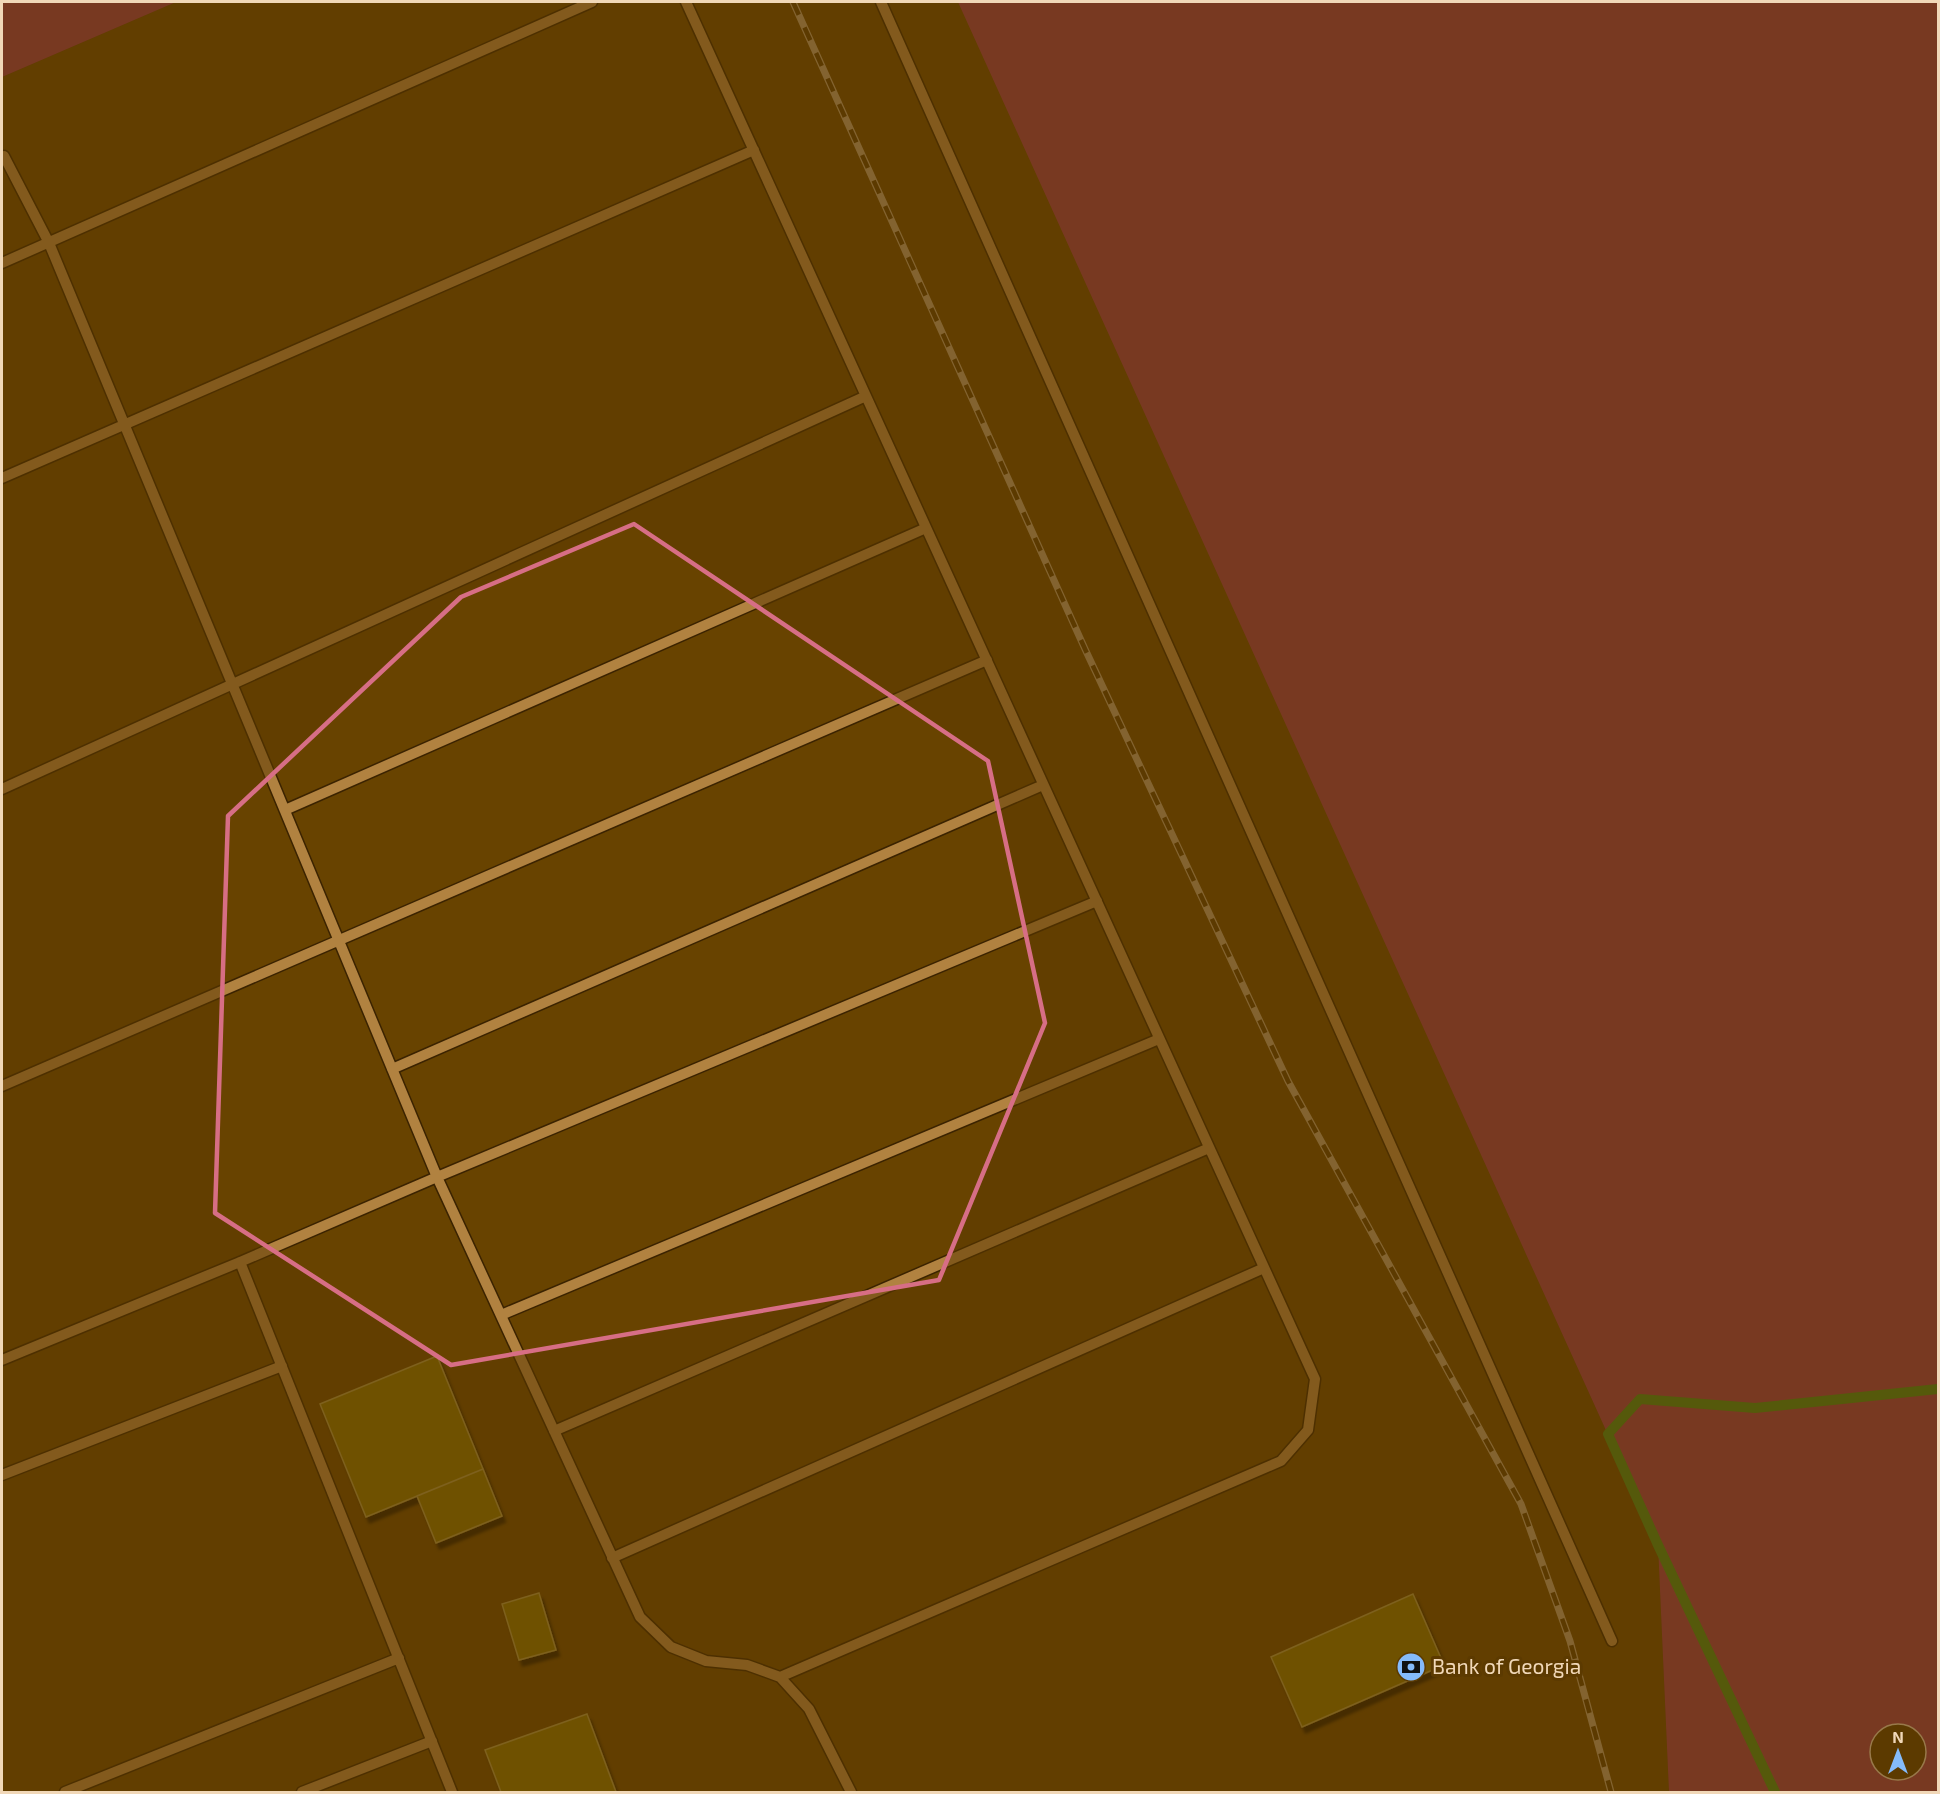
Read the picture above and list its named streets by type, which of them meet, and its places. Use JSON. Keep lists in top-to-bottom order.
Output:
{
  "places": {
    "bank": ["Bank of Georgia"]
  },
  "north": "top"
}
